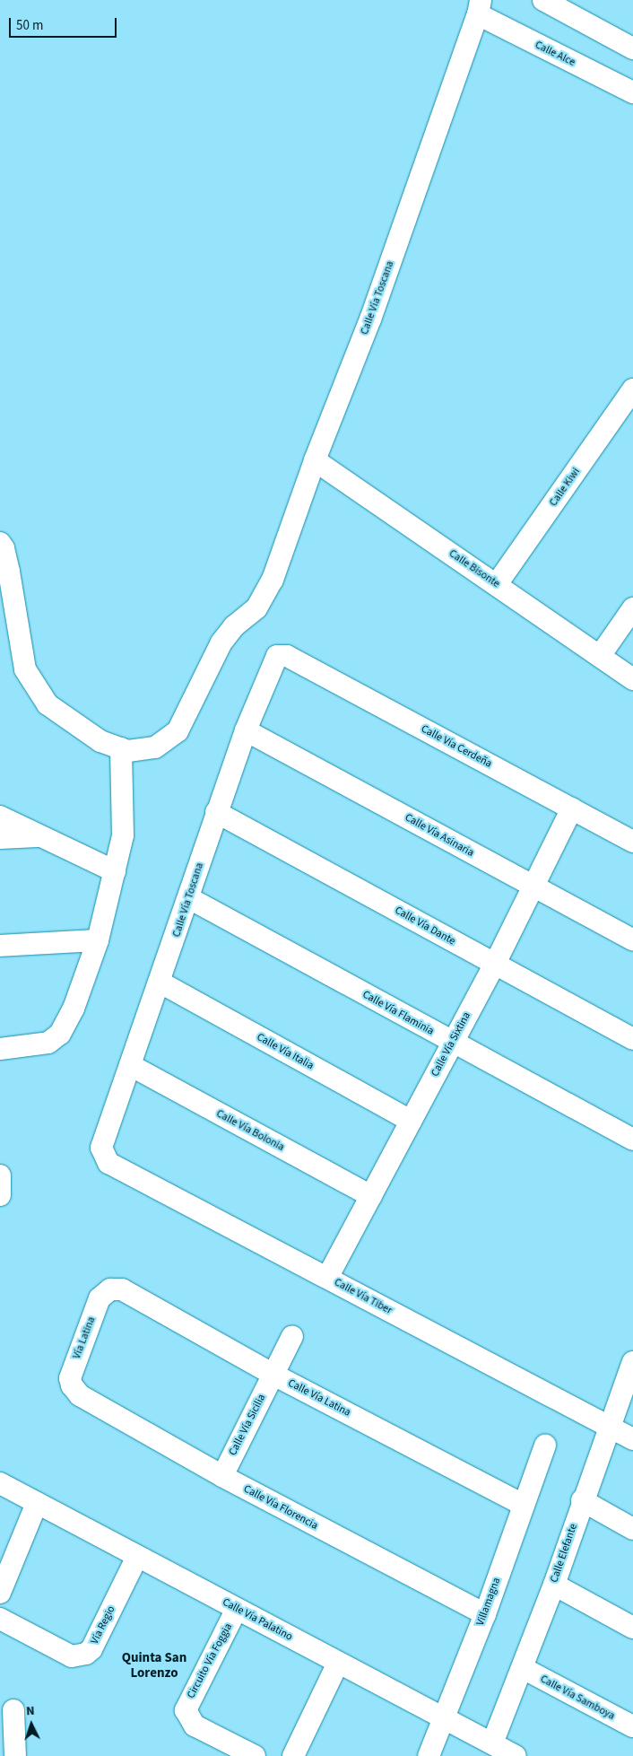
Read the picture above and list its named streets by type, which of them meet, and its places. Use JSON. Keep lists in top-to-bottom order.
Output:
{
  "streets": {
    "street": [
      "Calle Alce",
      "Calle Vía Toscana",
      "Calle Kiwi",
      "Calle Bisonte",
      "Calle Vía Cerdeña",
      "Calle Vía Asinaria",
      "Calle Vía Dante",
      "Calle Vía Flaminia",
      "Calle Vía Sixtina",
      "Calle Vía Italia",
      "Calle Vía Bolonia",
      "Calle Vía Tiber",
      "Vía Latina",
      "Calle Vía Latina",
      "Calle Vía Sicilia",
      "Calle Vía Florencia",
      "Calle Elefante",
      "Villamagna",
      "Calle Vía Palatino",
      "Vía Regio",
      "Circuito Vía Foggia",
      "Calle Vía Samboya"
    ]
  },
  "crossings": [
    ["Calle Alce", "Calle Vía Toscana"],
    ["Calle Vía Toscana", "Calle Bisonte"],
    ["Calle Vía Toscana", "Calle Vía Cerdeña"],
    ["Calle Vía Toscana", "Calle Vía Asinaria"],
    ["Calle Vía Toscana", "Calle Vía Dante"],
    ["Calle Vía Toscana", "Calle Vía Flaminia"],
    ["Calle Vía Toscana", "Calle Vía Italia"],
    ["Calle Vía Toscana", "Calle Vía Bolonia"],
    ["Calle Vía Toscana", "Calle Vía Tiber"],
    ["Calle Kiwi", "Calle Bisonte"],
    ["Calle Vía Cerdeña", "Calle Vía Sixtina"],
    ["Calle Vía Asinaria", "Calle Vía Sixtina"],
    ["Calle Vía Dante", "Calle Vía Sixtina"],
    ["Calle Vía Flaminia", "Calle Vía Sixtina"],
    ["Calle Vía Sixtina", "Calle Vía Italia"],
    ["Calle Vía Sixtina", "Calle Vía Bolonia"],
    ["Calle Vía Sixtina", "Calle Vía Tiber"],
    ["Calle Vía Tiber", "Calle Elefante"],
    ["Vía Latina", "Calle Vía Latina"],
    ["Vía Latina", "Calle Vía Florencia"],
    ["Calle Vía Latina", "Calle Vía Sicilia"],
    ["Calle Vía Latina", "Villamagna"],
    ["Calle Vía Sicilia", "Calle Vía Florencia"],
    ["Calle Vía Florencia", "Villamagna"],
    ["Calle Elefante", "Calle Vía Palatino"],
    ["Calle Elefante", "Calle Vía Samboya"],
    ["Villamagna", "Calle Vía Palatino"],
    ["Calle Vía Palatino", "Vía Regio"],
    ["Calle Vía Palatino", "Circuito Vía Foggia"]
  ],
  "districts": ["Quinta San Lorenzo"],
  "scale_bar": "50 m",
  "north": "top"
}
